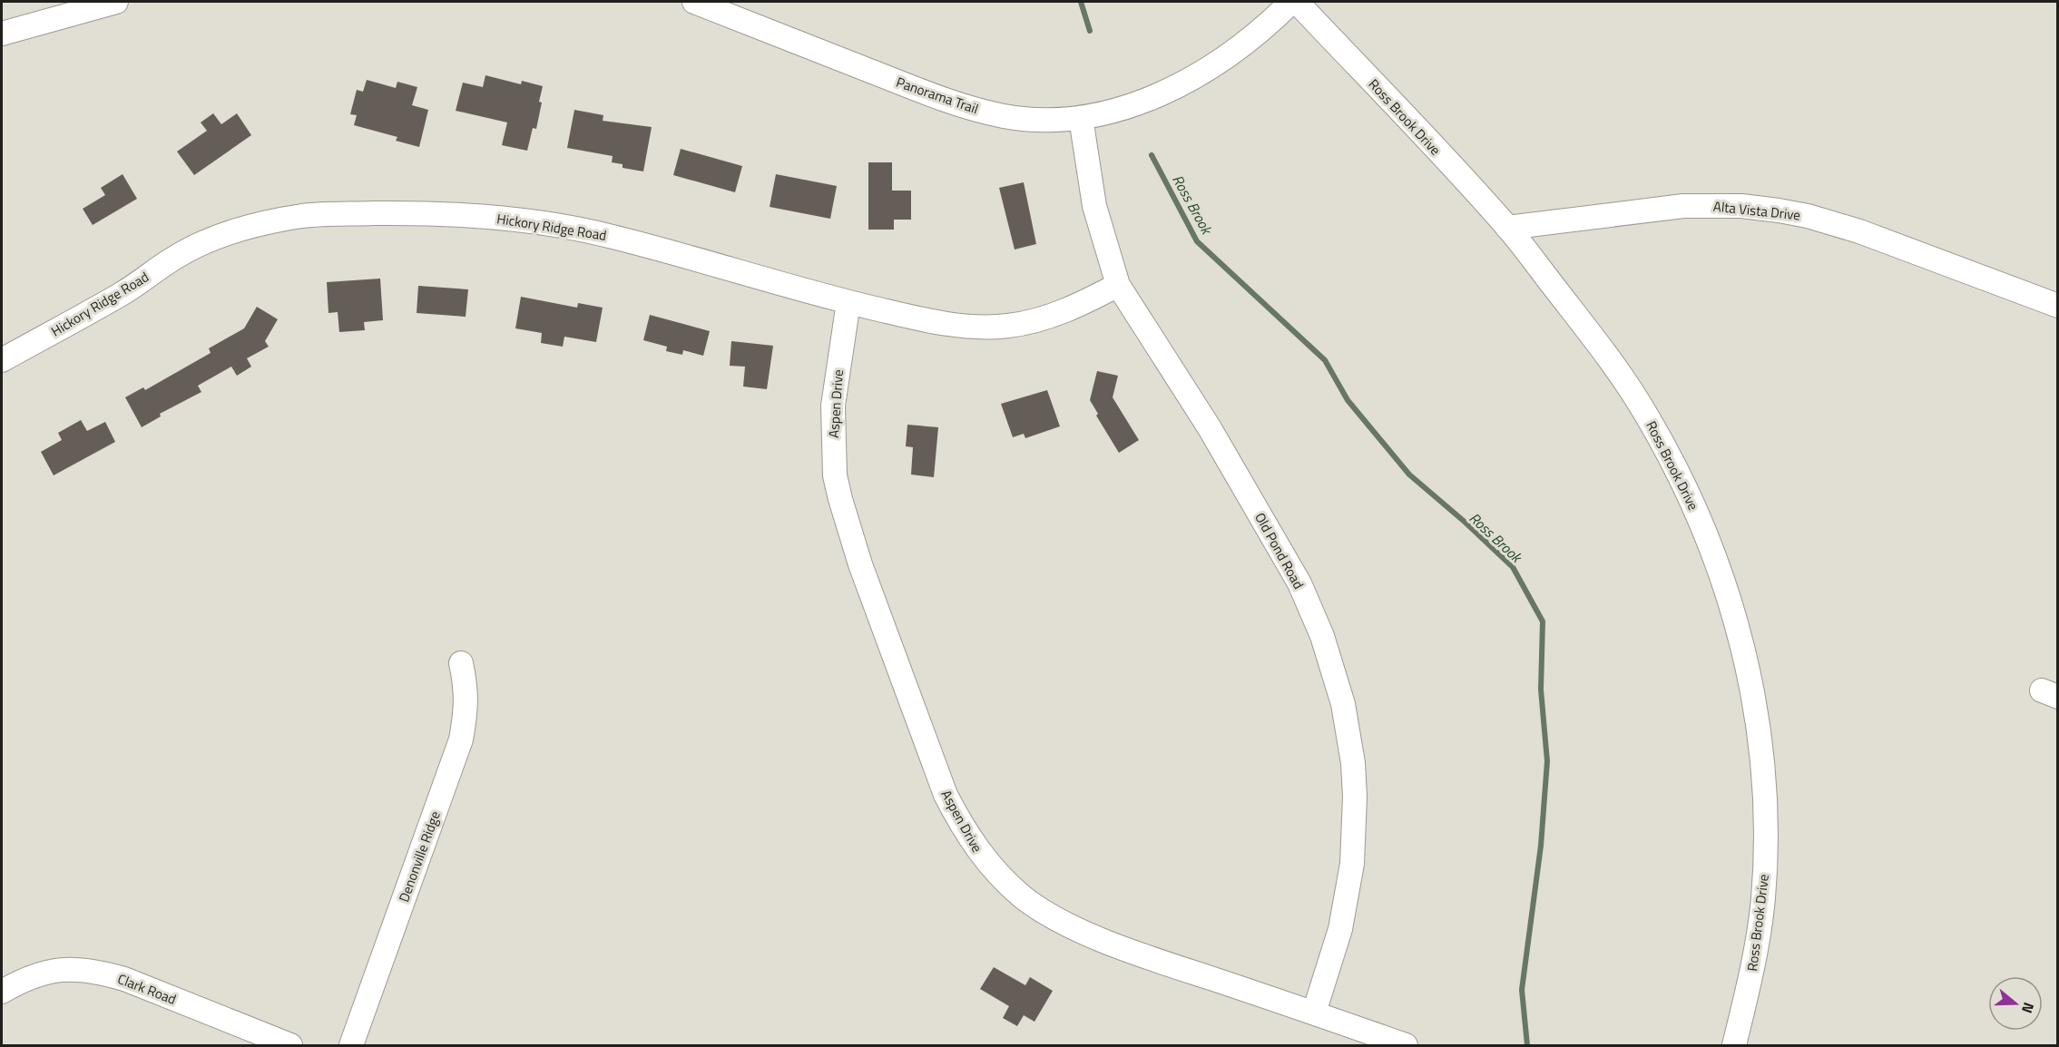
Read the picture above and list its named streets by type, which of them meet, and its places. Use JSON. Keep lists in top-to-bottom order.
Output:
{
  "streets": {
    "street": [
      "Panorama Trail",
      "Ross Brook Drive",
      "Alta Vista Drive",
      "Hickory Ridge Road",
      "Aspen Drive",
      "Old Pond Road",
      "Denonville Ridge",
      "Clark Road"
    ]
  },
  "crossings": [
    ["Panorama Trail", "Old Pond Road"],
    ["Ross Brook Drive", "Alta Vista Drive"],
    ["Hickory Ridge Road", "Aspen Drive"],
    ["Hickory Ridge Road", "Old Pond Road"],
    ["Aspen Drive", "Old Pond Road"]
  ],
  "water": ["Ross Brook"],
  "north": "right"
}
